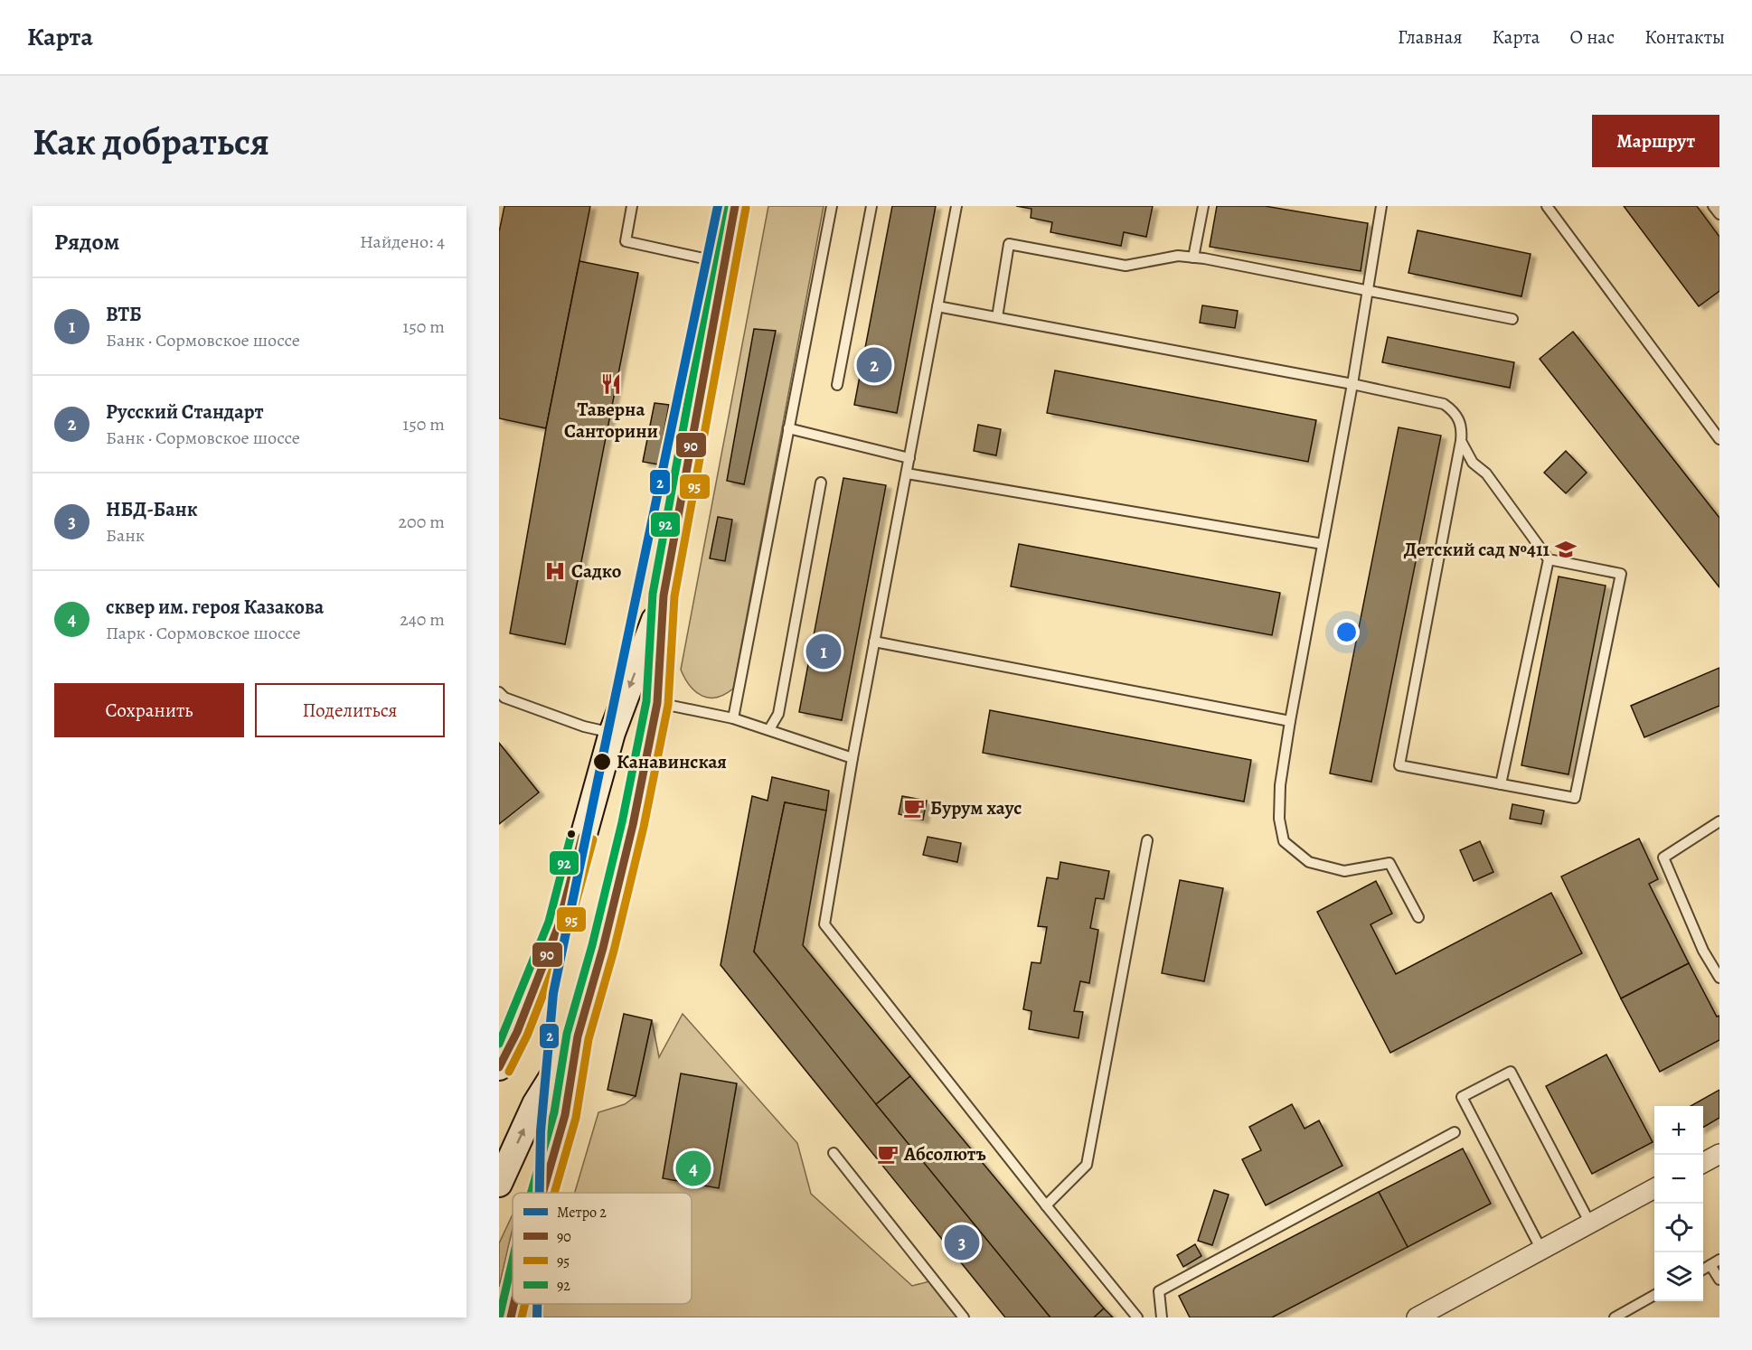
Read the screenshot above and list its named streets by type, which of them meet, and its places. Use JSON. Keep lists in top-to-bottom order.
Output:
{
  "places": {
    "restaurant": ["Таверна Санторини"],
    "school or university": ["Детский сад №411"],
    "hospital": ["Садко"],
    "other": ["Канавинская"],
    "cafe": ["Бурум хаус", "Абсолютъ"]
  },
  "lines": [
    "metro line 2",
    "transit line 90",
    "transit line 92",
    "transit line 95"
  ],
  "legend": [
    "Метро 2",
    "90",
    "95",
    "92"
  ],
  "page": {
    "header": "Карта",
    "nav": [
      "Главная",
      "Карта",
      "О нас",
      "Контакты"
    ],
    "buttons": [
      "Маршрут",
      ["Сохранить", "Поделиться"]
    ],
    "title": "Как добраться",
    "heading": ["Рядом", "Найдено: 4"],
    "list": [
      {
        "mark": "1",
        "name": "ВТБ",
        "note": "Банк · Сормовское шоссе",
        "value": "150 m"
      },
      {
        "mark": "2",
        "name": "Русский Стандарт",
        "note": "Банк · Сормовское шоссе",
        "value": "150 m"
      },
      {
        "mark": "3",
        "name": "НБД-Банк",
        "note": "Банк",
        "value": "200 m"
      },
      {
        "mark": "4",
        "name": "сквер им. героя Казакова",
        "note": "Парк · Сормовское шоссе",
        "value": "240 m"
      }
    ],
    "pins": [
      "2",
      "1",
      "4",
      "3"
    ],
    "map_buttons": ["+", "−"]
  }
}
